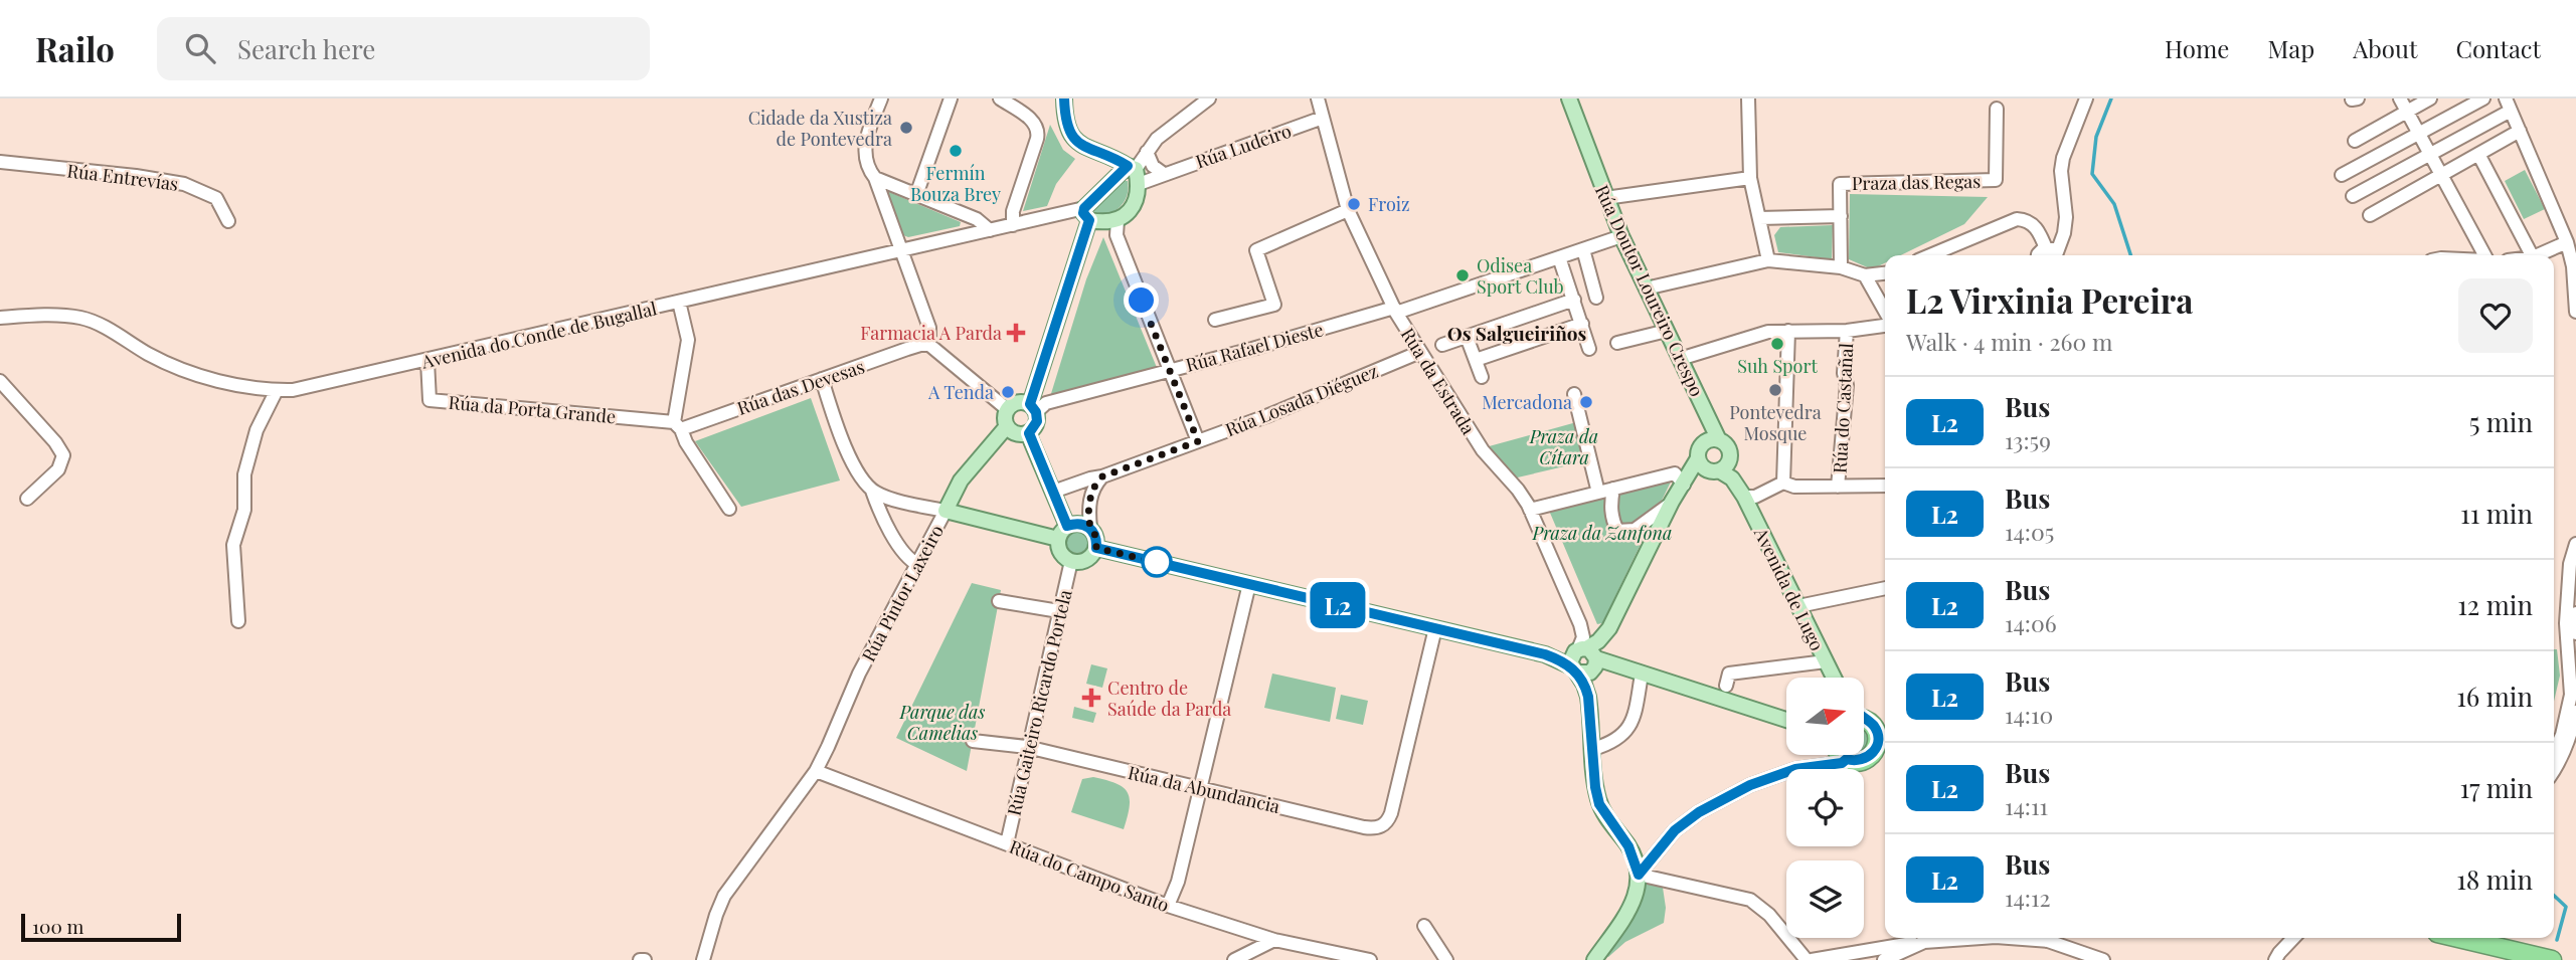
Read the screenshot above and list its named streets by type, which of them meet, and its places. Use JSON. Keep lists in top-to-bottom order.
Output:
{
  "streets": {
    "main road": ["Rúa Doutor Loureiro Crespo", "Avenida de Lugo", "Rúa Pintor Laxeiro"],
    "street": [
      "Rúa Ludeiro",
      "Rúa Entrevías",
      "Praza das Regas",
      "Avenida do Conde de Bugallal",
      "Rúa Rafael Dieste",
      "Rúa da Estrada",
      "Rúa das Devesas",
      "Rúa Losada Diéguez",
      "Rúa do Castañal",
      "Rúa da Porta Grande",
      "Rúa Gaiteiro Ricardo Portela",
      "Rúa da Abundancia",
      "Rúa do Campo Santo"
    ]
  },
  "crossings": [
    ["Rúa Ludeiro", "Rúa da Estrada"],
    ["Rúa Doutor Loureiro Crespo", "Rúa Rafael Dieste"],
    ["Rúa Doutor Loureiro Crespo", "Avenida de Lugo"],
    ["Avenida do Conde de Bugallal", "Rúa da Porta Grande"],
    ["Rúa Rafael Dieste", "Rúa da Estrada"],
    ["Rúa Rafael Dieste", "Rúa Pintor Laxeiro"],
    ["Rúa da Estrada", "Rúa Losada Diéguez"],
    ["Rúa das Devesas", "Rúa da Porta Grande"],
    ["Rúa Pintor Laxeiro", "Rúa do Campo Santo"],
    ["Rúa Gaiteiro Ricardo Portela", "Rúa da Abundancia"],
    ["Rúa Gaiteiro Ricardo Portela", "Rúa do Campo Santo"]
  ],
  "districts": ["Os Salgueiriños"],
  "parks": ["Praza da Cítara", "Praza da Zanfona", "Parque das Camelias"],
  "places": {
    "other": [
      "Cidade da Xustiza de Pontevedra",
      "Fermín Bouza Brey",
      "Froiz",
      "Odisea Sport Club",
      "Suh Sport",
      "Pontevedra Mosque",
      "A Tenda",
      "Mercadona"
    ],
    "health": ["Farmacia A Parda", "Centro de Saúde da Parda"]
  },
  "lines": ["bus line L2"],
  "scale_bar": "100 m",
  "north": "right",
  "page": {
    "header": "Railo",
    "search": "Search here",
    "nav": [
      "Home",
      "Map",
      "About",
      "Contact"
    ],
    "on_map": "L2",
    "heading": ["L2 Virxinia Pereira", "Walk · 4 min · 260 m"],
    "list": [
      {
        "mark": "L2",
        "name": "Bus",
        "note": "13:59",
        "value": "5 min"
      },
      {
        "mark": "L2",
        "name": "Bus",
        "note": "14:05",
        "value": "11 min"
      },
      {
        "mark": "L2",
        "name": "Bus",
        "note": "14:06",
        "value": "12 min"
      },
      {
        "mark": "L2",
        "name": "Bus",
        "note": "14:10",
        "value": "16 min"
      },
      {
        "mark": "L2",
        "name": "Bus",
        "note": "14:11",
        "value": "17 min"
      },
      {
        "mark": "L2",
        "name": "Bus",
        "note": "14:12",
        "value": "18 min"
      }
    ],
    "scale": "100 m"
  }
}
